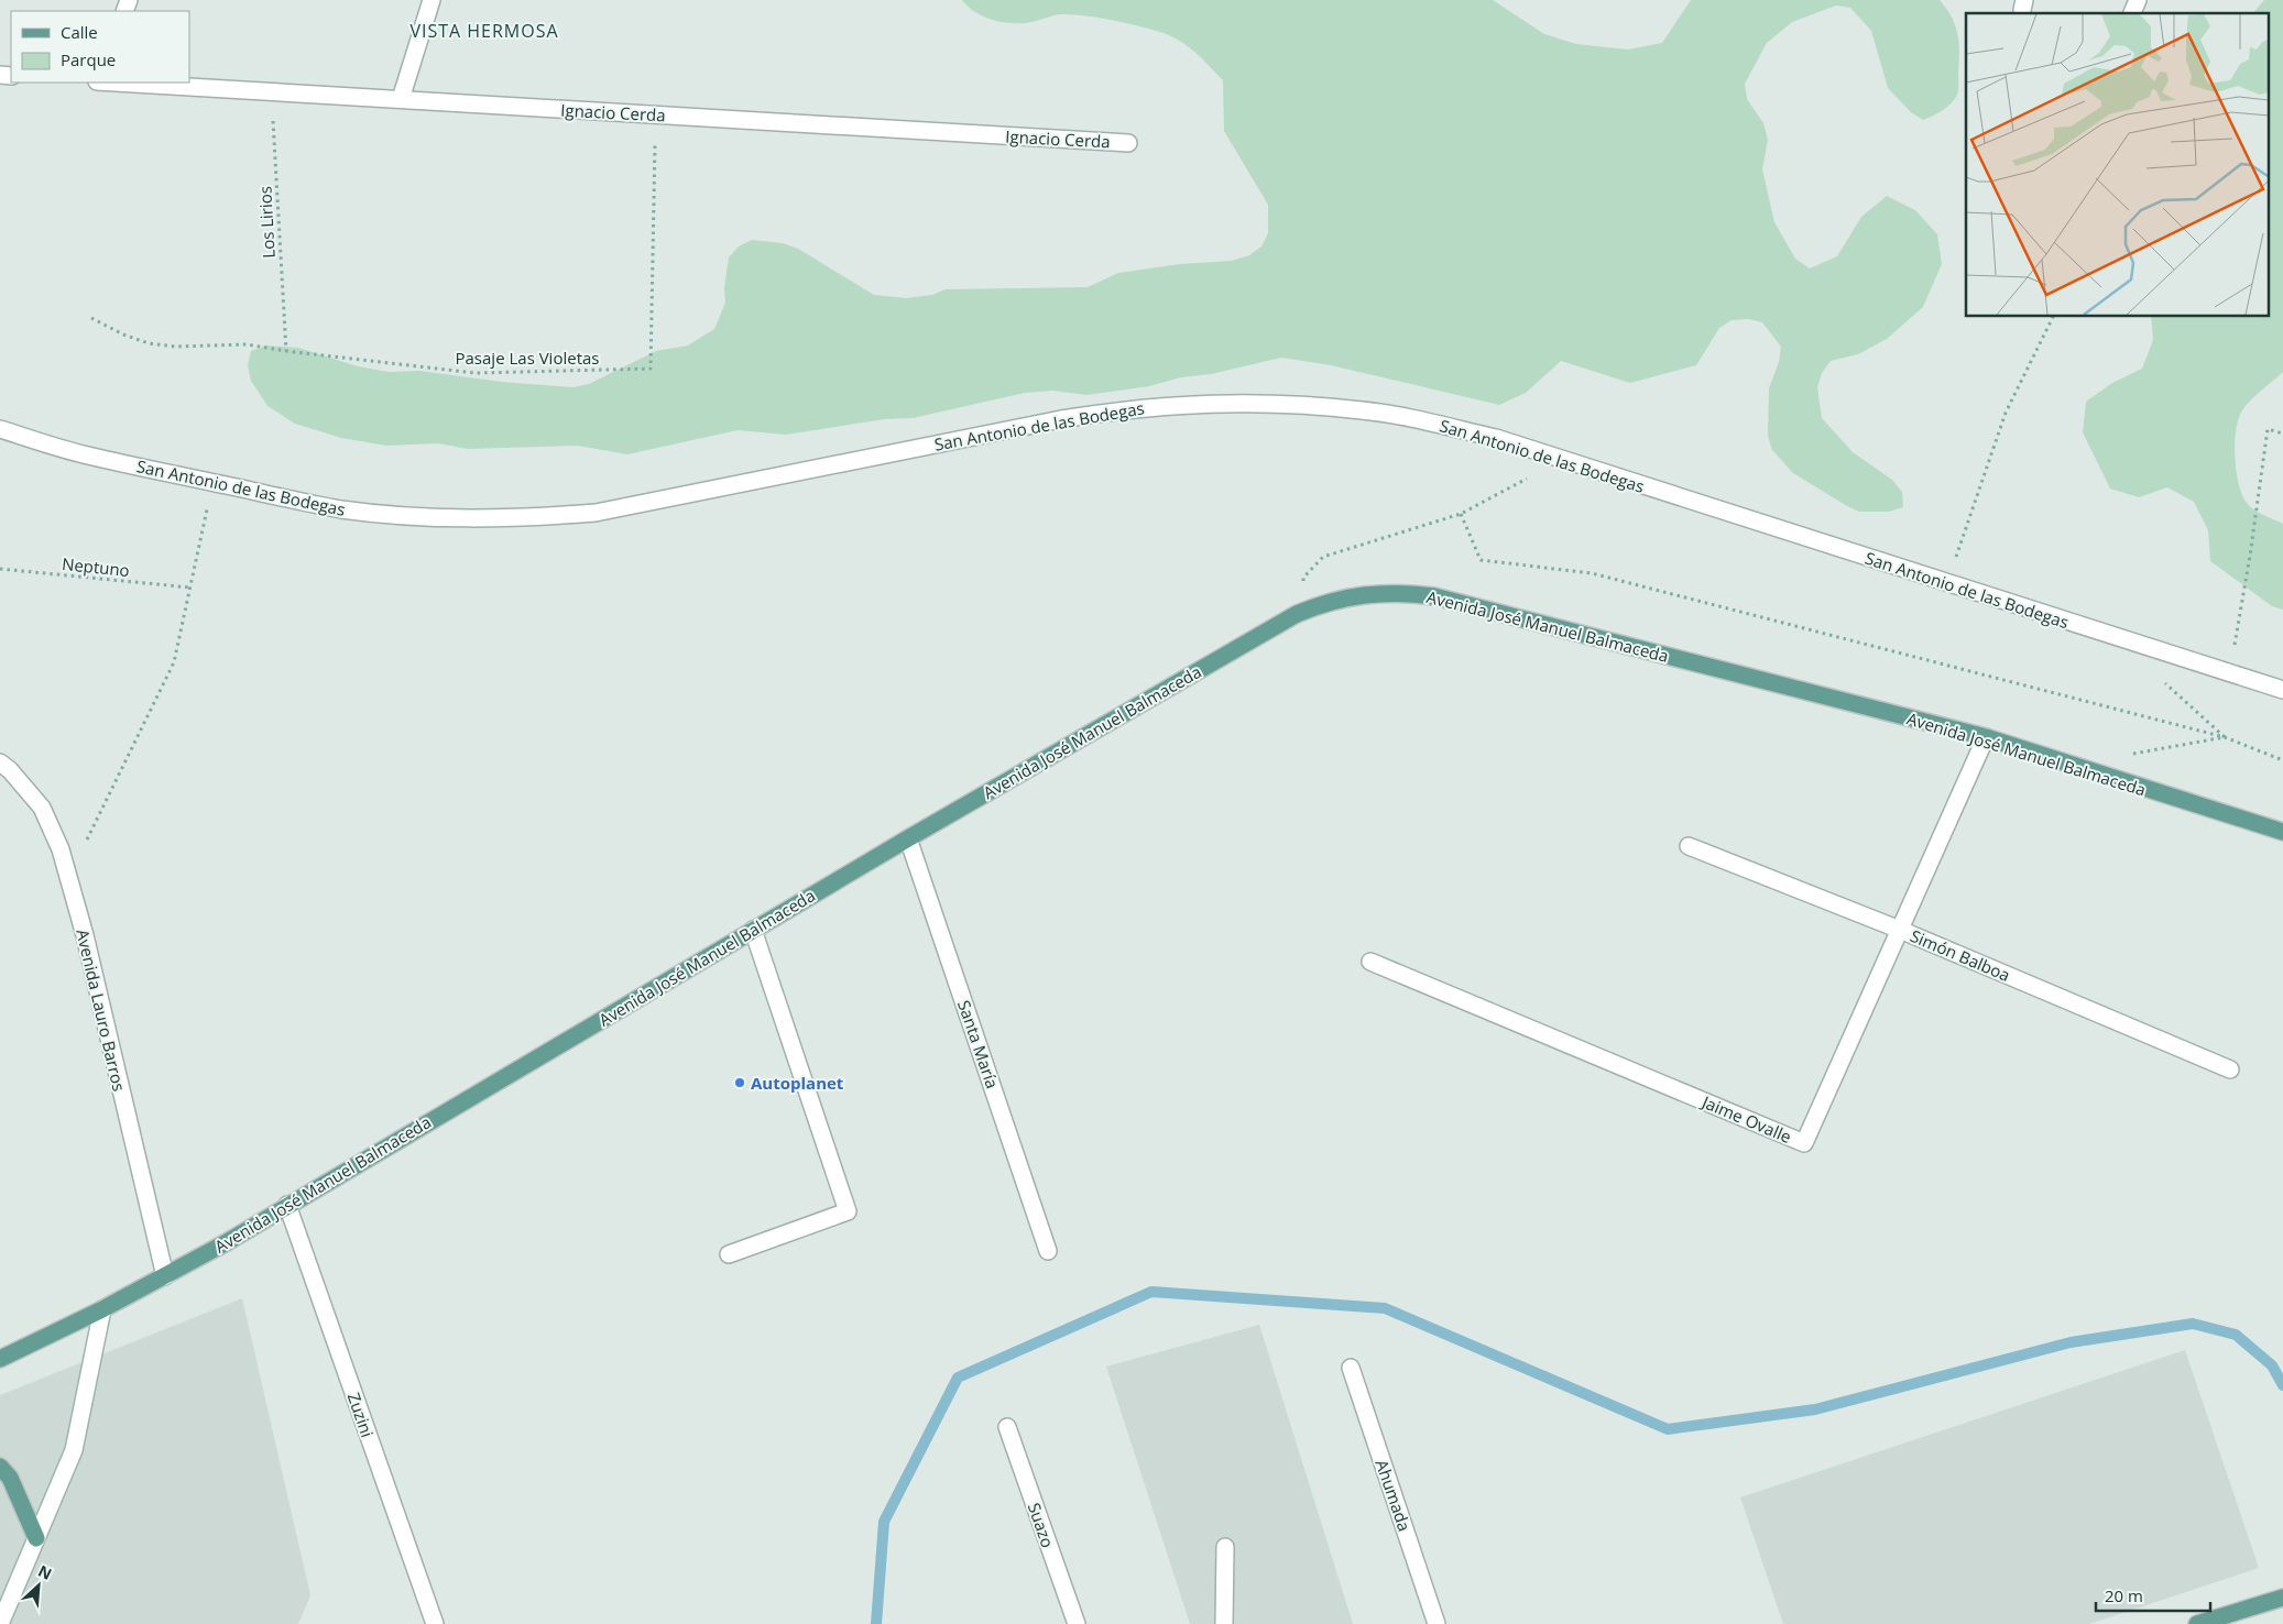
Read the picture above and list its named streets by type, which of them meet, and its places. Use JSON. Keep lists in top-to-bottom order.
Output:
{
  "streets": {
    "main road": ["Avenida José Manuel Balmaceda"],
    "street": [
      "Ignacio Cerda",
      "San Antonio de las Bodegas",
      "Simón Balboa",
      "Avenida Lauro Barros",
      "Santa María",
      "Jaime Ovalle",
      "Zuzini",
      "Ahumada",
      "Suazo"
    ],
    "path": ["Los Lirios", "Pasaje Las Violetas", "Neptuno"]
  },
  "crossings": [
    ["Ignacio Cerda", "Los Lirios"],
    ["Ignacio Cerda", "Pasaje Las Violetas"],
    ["Los Lirios", "Pasaje Las Violetas"],
    ["Avenida José Manuel Balmaceda", "Avenida Lauro Barros"],
    ["Avenida José Manuel Balmaceda", "Santa María"],
    ["Avenida José Manuel Balmaceda", "Jaime Ovalle"],
    ["Avenida José Manuel Balmaceda", "Zuzini"],
    ["Simón Balboa", "Jaime Ovalle"]
  ],
  "districts": ["VISTA HERMOSA"],
  "places": ["Autoplanet"],
  "legend": ["Calle", "Parque"],
  "scale_bar": "20 m",
  "north": "top right"
}
